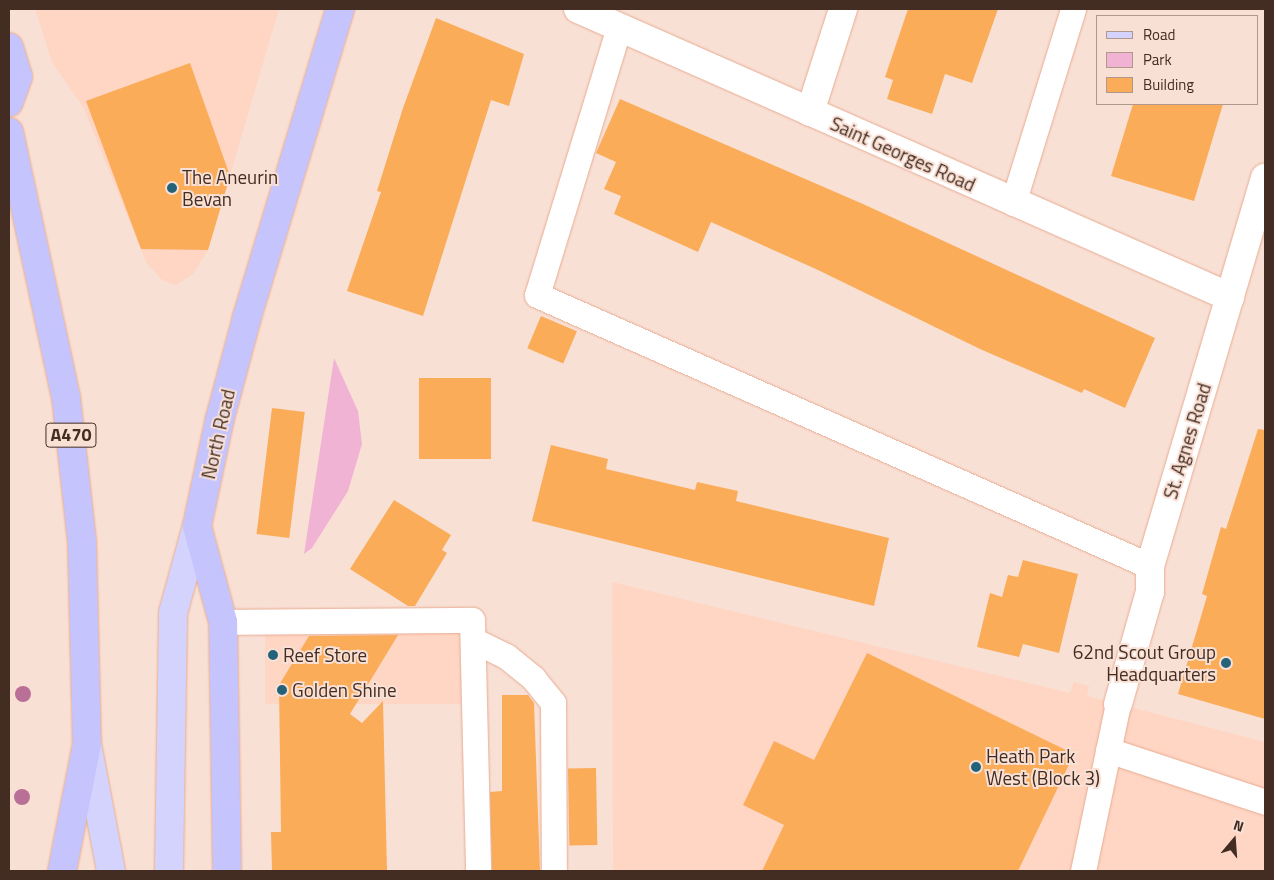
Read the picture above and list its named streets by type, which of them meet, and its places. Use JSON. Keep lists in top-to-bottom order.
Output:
{
  "streets": {
    "highway": ["North Road", "A470"],
    "street": ["Saint Georges Road", "St. Agnes Road"]
  },
  "crossings": [
    ["Saint Georges Road", "St. Agnes Road"]
  ],
  "places": [
    "The Aneurin Bevan",
    "Reef Store",
    "62nd Scout Group Headquarters",
    "Golden Shine",
    "Heath Park West (Block 3)"
  ],
  "legend": ["Road", "Park", "Building"],
  "north": "top"
}
